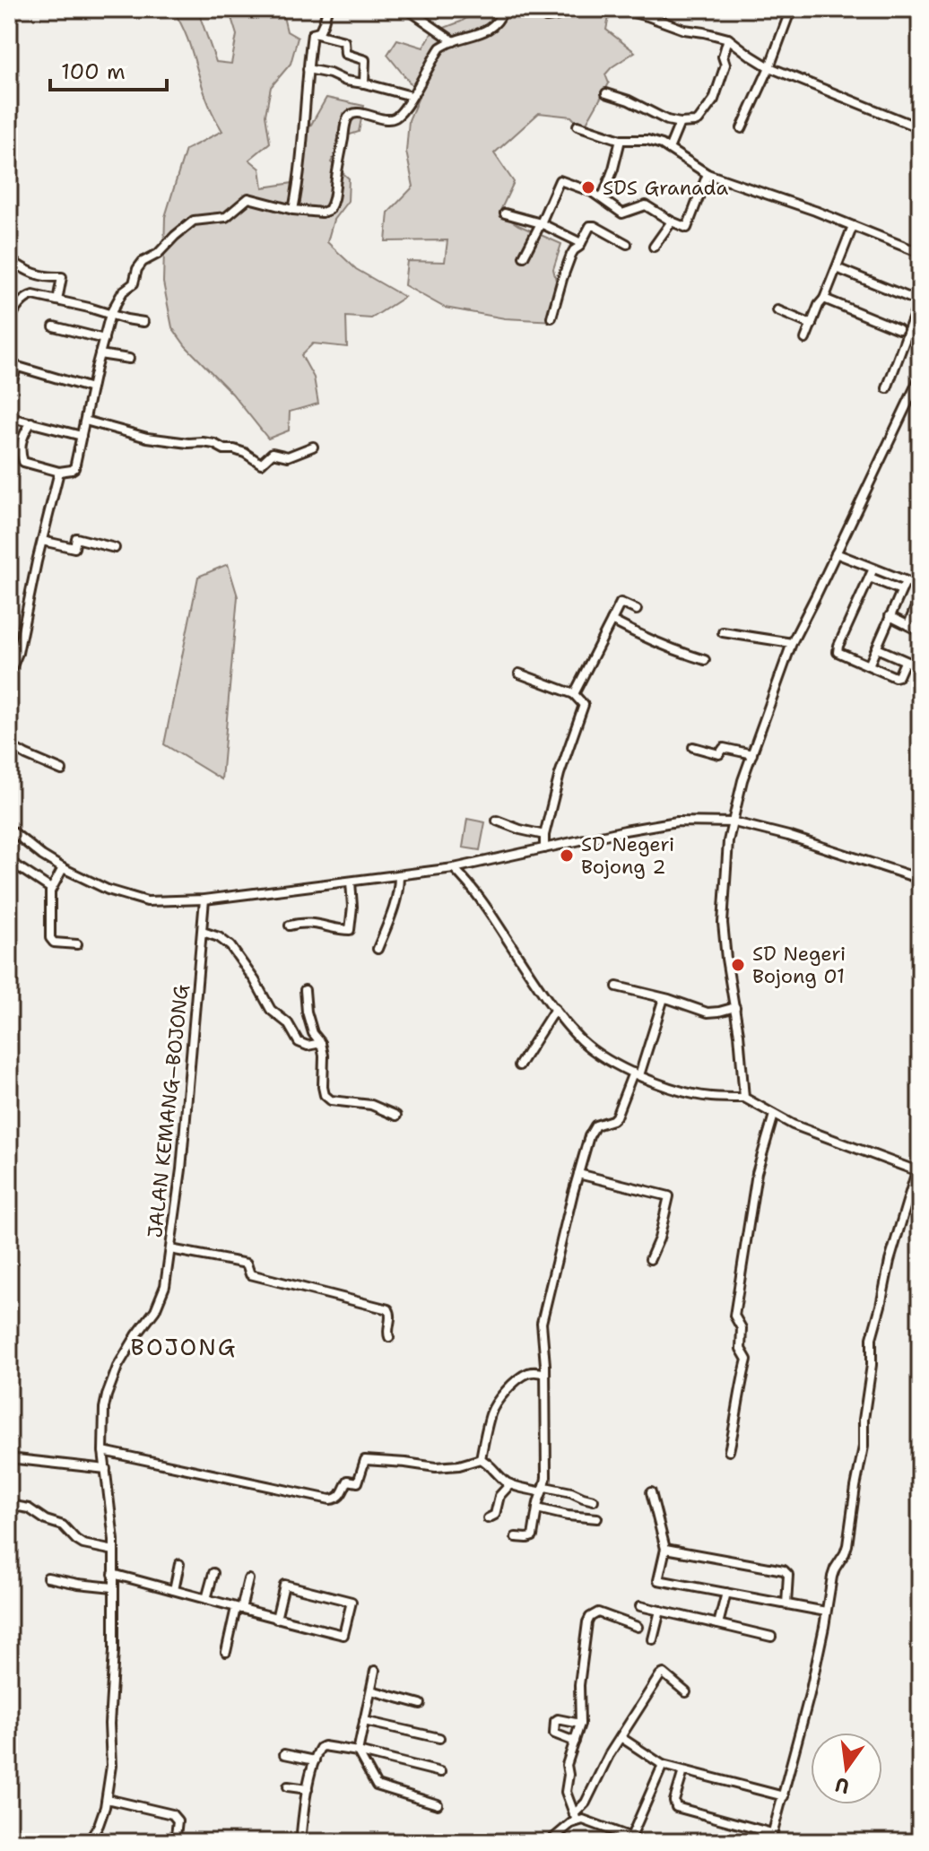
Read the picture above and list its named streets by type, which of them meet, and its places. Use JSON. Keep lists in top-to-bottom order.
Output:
{
  "streets": {
    "street": ["JALAN KEMANG–BOJONG"]
  },
  "districts": ["BOJONG"],
  "places": ["SDS Granada", "SD Negeri Bojong 2", "SD Negeri Bojong 01"],
  "scale_bar": "100 m",
  "north": "bottom"
}
